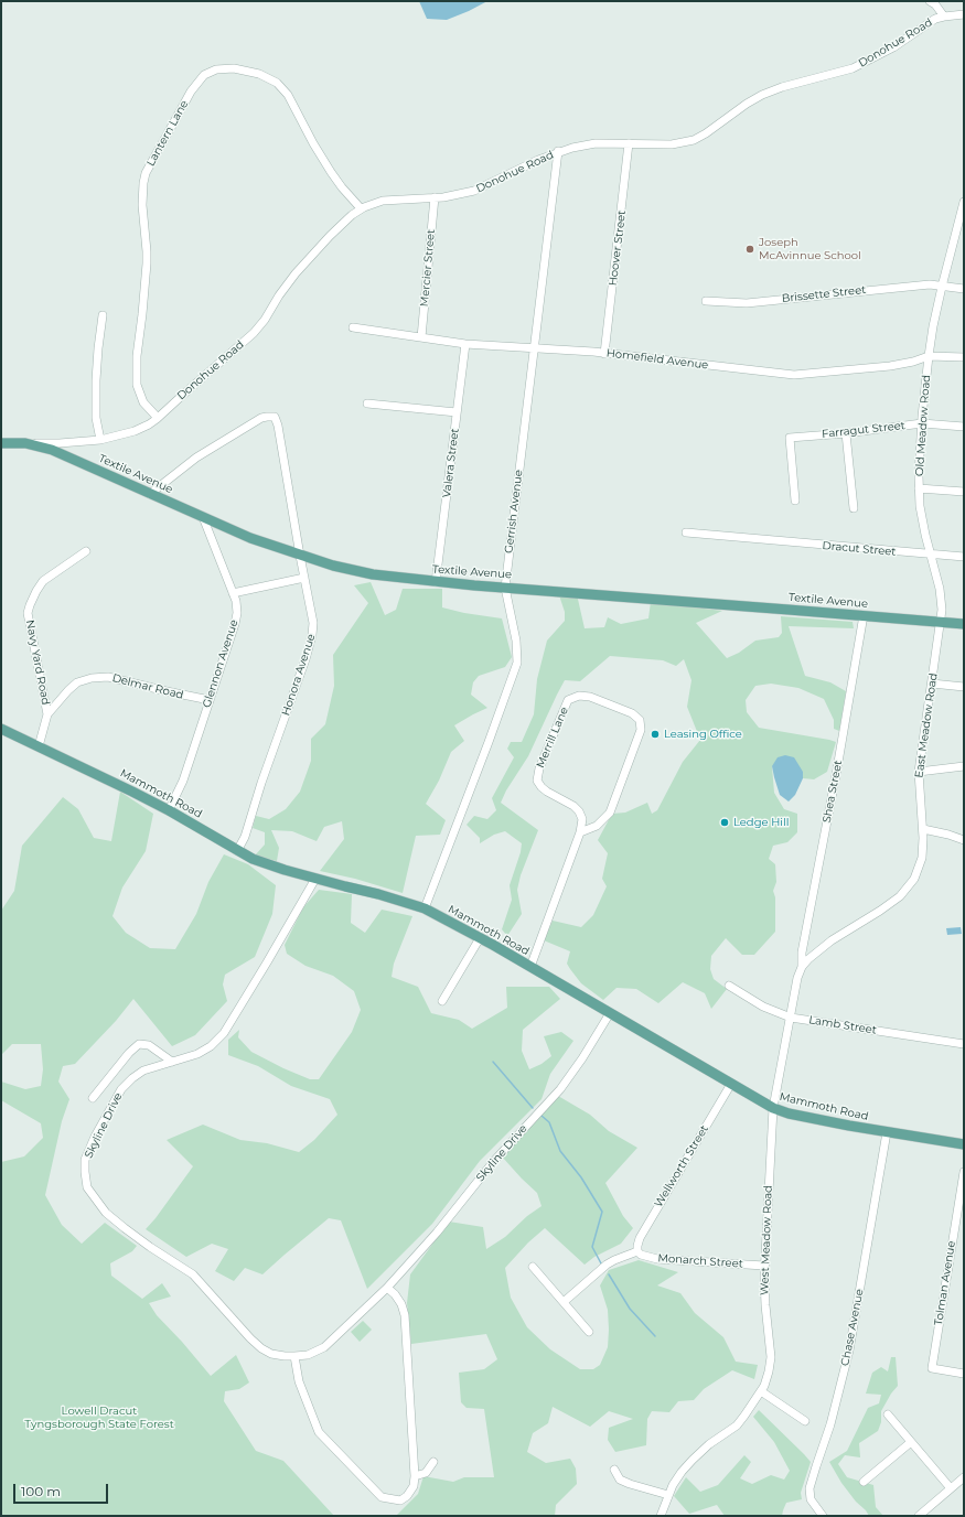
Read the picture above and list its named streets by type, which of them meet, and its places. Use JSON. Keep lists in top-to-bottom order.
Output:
{
  "streets": {
    "main road": ["Textile Avenue", "Mammoth Road"],
    "street": [
      "Donohue Road",
      "Lantern Lane",
      "Hoover Street",
      "Mercier Street",
      "Brissette Street",
      "Homefield Avenue",
      "Old Meadow Road",
      "Farragut Street",
      "Valera Street",
      "Gerrish Avenue",
      "Dracut Street",
      "Navy Yard Road",
      "Glennon Avenue",
      "Honora Avenue",
      "Delmar Road",
      "East Meadow Road",
      "Merrill Lane",
      "Shea Street",
      "Lamb Street",
      "Skyline Drive",
      "Wellworth Street",
      "West Meadow Road",
      "Monarch Street",
      "Tolman Avenue",
      "Chase Avenue"
    ]
  },
  "crossings": [
    ["Donohue Road", "Lantern Lane"],
    ["Donohue Road", "Hoover Street"],
    ["Donohue Road", "Mercier Street"],
    ["Donohue Road", "Textile Avenue"],
    ["Donohue Road", "Gerrish Avenue"],
    ["Hoover Street", "Homefield Avenue"],
    ["Mercier Street", "Homefield Avenue"],
    ["Brissette Street", "Old Meadow Road"],
    ["Homefield Avenue", "Old Meadow Road"],
    ["Homefield Avenue", "Valera Street"],
    ["Homefield Avenue", "Gerrish Avenue"],
    ["Old Meadow Road", "Farragut Street"],
    ["Old Meadow Road", "Textile Avenue"],
    ["Old Meadow Road", "Dracut Street"],
    ["Old Meadow Road", "East Meadow Road"],
    ["Valera Street", "Textile Avenue"],
    ["Textile Avenue", "Gerrish Avenue"],
    ["Textile Avenue", "Glennon Avenue"],
    ["Textile Avenue", "Honora Avenue"],
    ["Textile Avenue", "Shea Street"],
    ["Gerrish Avenue", "Mammoth Road"],
    ["Navy Yard Road", "Delmar Road"],
    ["Navy Yard Road", "Mammoth Road"],
    ["Glennon Avenue", "Delmar Road"],
    ["Glennon Avenue", "Mammoth Road"],
    ["Honora Avenue", "Mammoth Road"],
    ["East Meadow Road", "Shea Street"],
    ["Merrill Lane", "Mammoth Road"],
    ["Mammoth Road", "Skyline Drive"],
    ["Mammoth Road", "Wellworth Street"],
    ["Mammoth Road", "West Meadow Road"],
    ["Mammoth Road", "Chase Avenue"],
    ["Wellworth Street", "Monarch Street"],
    ["West Meadow Road", "Monarch Street"]
  ],
  "parks": ["Lowell Dracut Tyngsborough State Forest"],
  "places": ["Joseph McAvinnue School", "Leasing Office", "Ledge Hill"],
  "scale_bar": "100 m"
}
